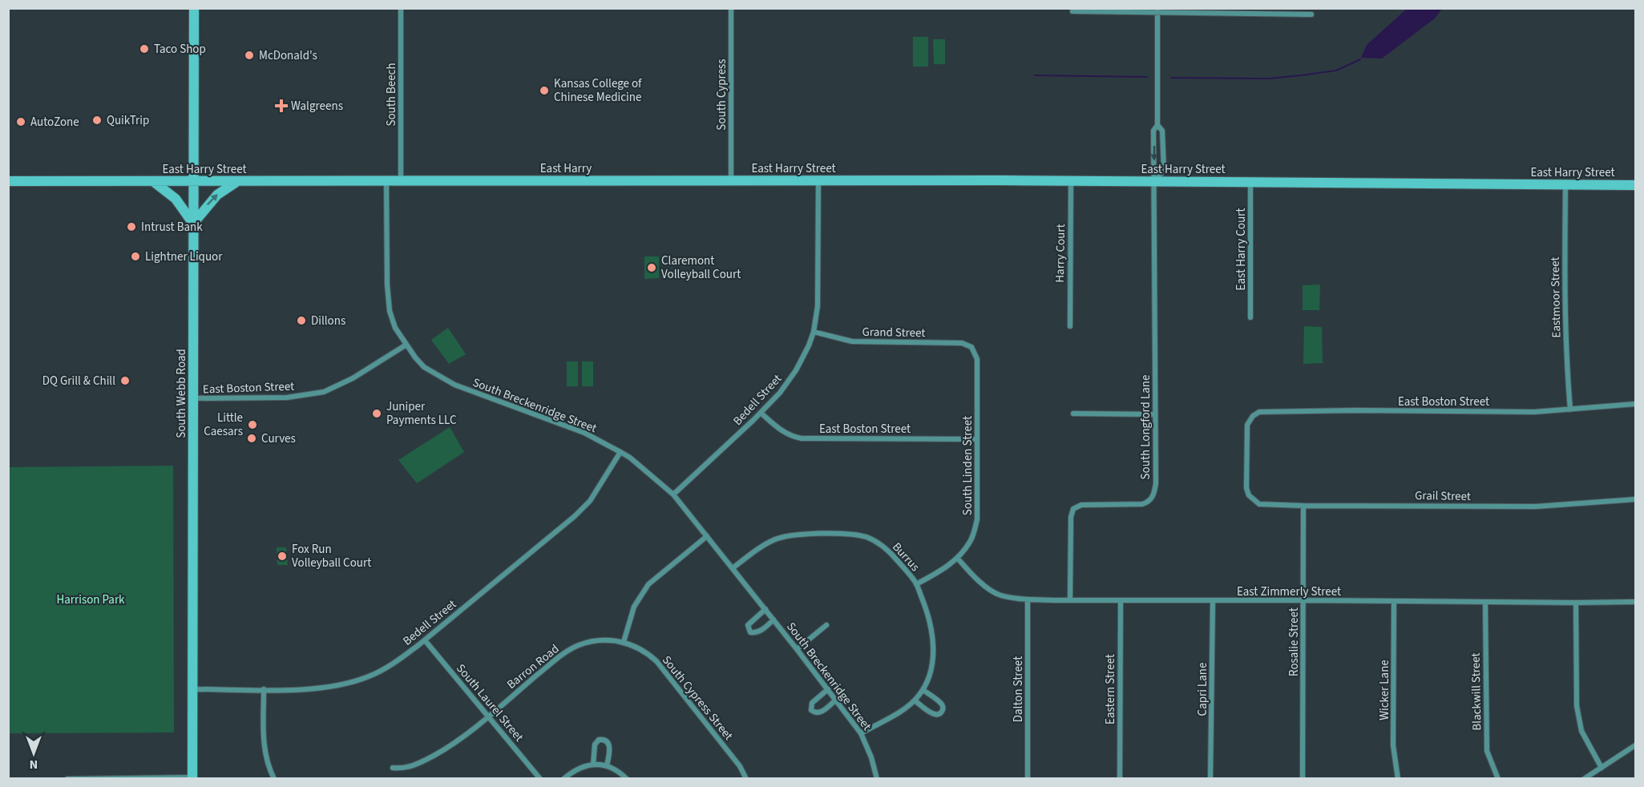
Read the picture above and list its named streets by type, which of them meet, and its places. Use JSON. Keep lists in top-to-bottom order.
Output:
{
  "streets": {
    "main road": ["East Harry", "East Harry Street", "South Webb Road"],
    "street": [
      "South Beech",
      "South Cypress",
      "East Harry Court",
      "Harry Court",
      "Eastmoor Street",
      "Grand Street",
      "East Boston Street",
      "Bedell Street",
      "South Breckenridge Street",
      "South Longford Lane",
      "South Linden Street",
      "Grail Street",
      "Burrus",
      "East Zimmerly Street",
      "Rosalie Street",
      "Barron Road",
      "Dalton Street",
      "Eastern Street",
      "Capri Lane",
      "Wicker Lane",
      "Blackwill Street",
      "South Cypress Street",
      "South Laurel Street"
    ]
  },
  "crossings": [
    ["South Beech", "East Harry"],
    ["South Beech", "East Harry Street"],
    ["South Cypress", "East Harry"],
    ["South Cypress", "East Harry Street"],
    ["East Harry", "East Harry Street"],
    ["East Harry Street", "East Harry Court"],
    ["East Harry Street", "Harry Court"],
    ["East Harry Street", "Eastmoor Street"],
    ["East Harry Street", "South Webb Road"],
    ["East Harry Street", "Bedell Street"],
    ["East Harry Street", "South Breckenridge Street"],
    ["East Harry Street", "South Longford Lane"],
    ["Eastmoor Street", "East Boston Street"],
    ["Grand Street", "Bedell Street"],
    ["Grand Street", "South Linden Street"],
    ["East Boston Street", "South Webb Road"],
    ["East Boston Street", "Bedell Street"],
    ["East Boston Street", "South Breckenridge Street"],
    ["East Boston Street", "South Linden Street"],
    ["East Boston Street", "Grail Street"],
    ["South Webb Road", "Bedell Street"],
    ["Bedell Street", "South Breckenridge Street"],
    ["Bedell Street", "South Laurel Street"],
    ["South Breckenridge Street", "Burrus"],
    ["South Longford Lane", "East Zimmerly Street"],
    ["South Linden Street", "Burrus"],
    ["South Linden Street", "East Zimmerly Street"],
    ["Grail Street", "Rosalie Street"],
    ["East Zimmerly Street", "Rosalie Street"],
    ["East Zimmerly Street", "Dalton Street"],
    ["East Zimmerly Street", "Eastern Street"],
    ["East Zimmerly Street", "Capri Lane"],
    ["East Zimmerly Street", "Wicker Lane"],
    ["East Zimmerly Street", "Blackwill Street"],
    ["Barron Road", "South Cypress Street"],
    ["Barron Road", "South Laurel Street"]
  ],
  "parks": ["Harrison Park"],
  "places": {
    "other": [
      "Taco Shop",
      "McDonald's",
      "Kansas College of Chinese Medicine",
      "QuikTrip",
      "AutoZone",
      "Intrust Bank",
      "Lightner Liquor",
      "Claremont Volleyball Court",
      "Dillons",
      "DQ Grill & Chill",
      "Juniper Payments LLC",
      "Little Caesars",
      "Curves",
      "Fox Run Volleyball Court"
    ],
    "health": ["Walgreens"]
  },
  "north": "bottom"
}
